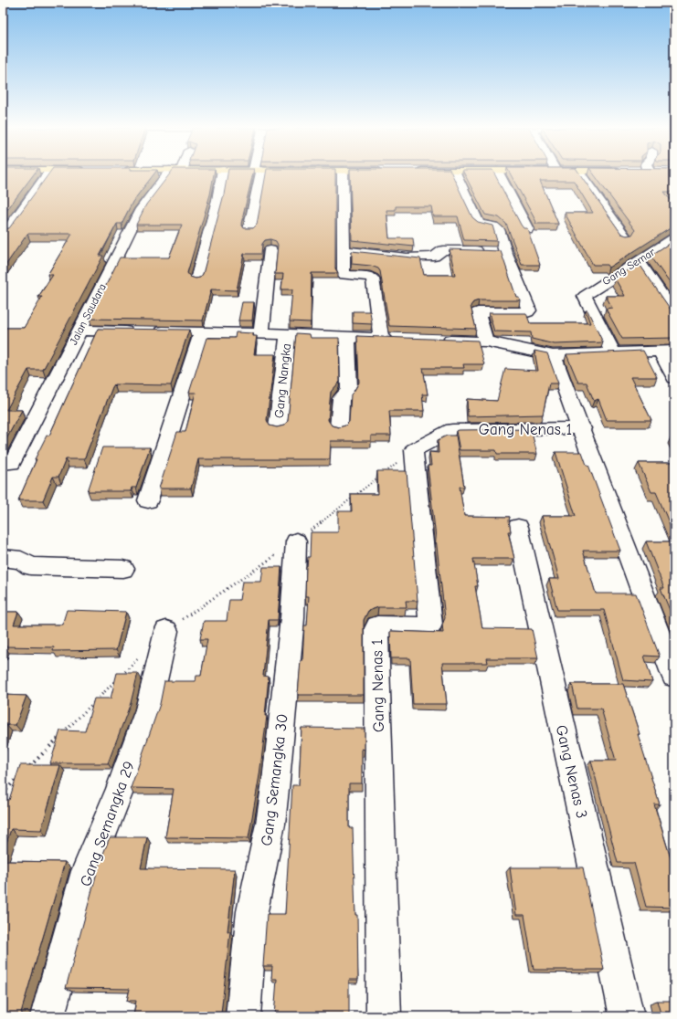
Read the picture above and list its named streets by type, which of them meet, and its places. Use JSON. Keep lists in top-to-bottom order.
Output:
{
  "streets": {
    "street": [
      "Gang Semar",
      "Jalan Saudara",
      "Gang Nangka",
      "Gang Nenas 1",
      "Gang Nenas 3",
      "Gang Semangka 30",
      "Gang Semangka 29"
    ]
  }
}
